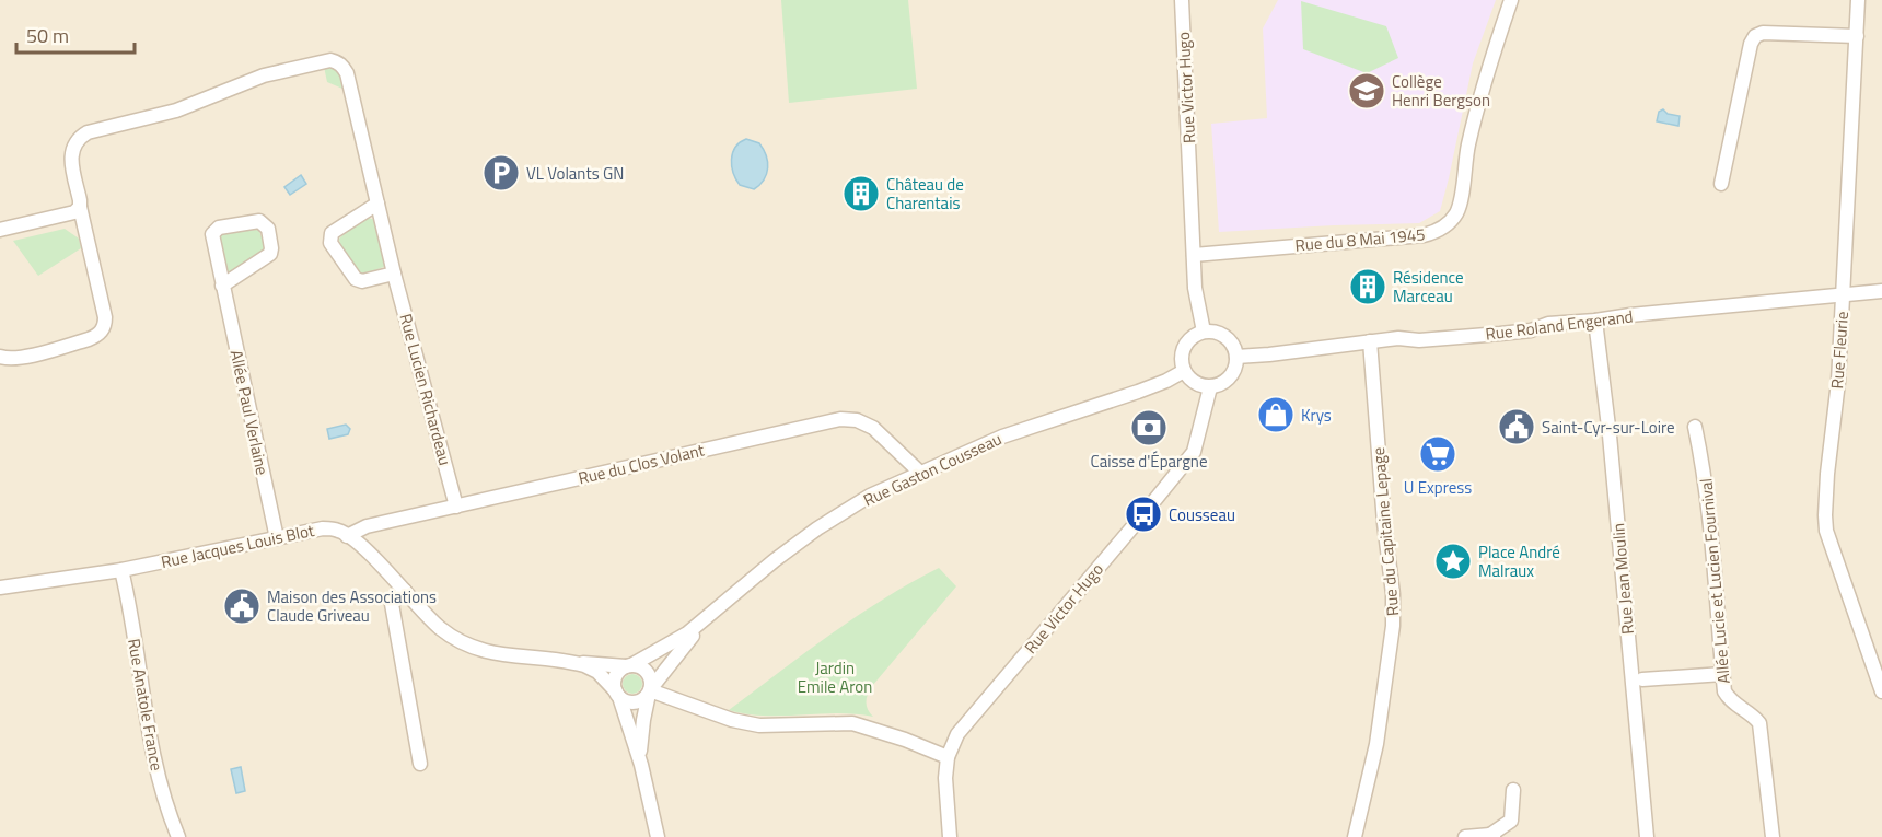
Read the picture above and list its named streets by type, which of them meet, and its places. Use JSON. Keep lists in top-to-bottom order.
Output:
{
  "streets": {
    "street": [
      "Rue Victor Hugo",
      "Rue du 8 Mai 1945",
      "Rue Roland Engerand",
      "Rue Fleurie",
      "Rue Lucien Richardeau",
      "Allée Paul Verlaine",
      "Rue du Clos Volant",
      "Rue Gaston Cousseau",
      "Rue du Capitaine Lepage",
      "Rue Jacques Louis Blot",
      "Rue Jean Moulin",
      "Allée Lucie et Lucien Fournival",
      "Rue Anatole France"
    ]
  },
  "crossings": [
    ["Rue Victor Hugo", "Rue du 8 Mai 1945"],
    ["Rue Victor Hugo", "Rue Roland Engerand"],
    ["Rue Victor Hugo", "Rue Gaston Cousseau"],
    ["Rue Roland Engerand", "Rue Fleurie"],
    ["Rue Roland Engerand", "Rue Gaston Cousseau"],
    ["Rue Roland Engerand", "Rue du Capitaine Lepage"],
    ["Rue Roland Engerand", "Rue Jean Moulin"],
    ["Rue Lucien Richardeau", "Rue du Clos Volant"],
    ["Allée Paul Verlaine", "Rue Jacques Louis Blot"],
    ["Rue du Clos Volant", "Rue Gaston Cousseau"],
    ["Rue du Clos Volant", "Rue Jacques Louis Blot"],
    ["Rue Gaston Cousseau", "Rue Jacques Louis Blot"],
    ["Rue Jacques Louis Blot", "Rue Anatole France"]
  ],
  "parks": ["Jardin Emile Aron"],
  "places": {
    "school or university": ["Collège Henri Bergson"],
    "parking": ["VL Volants GN"],
    "building": ["Château de Charentais", "Résidence Marceau"],
    "shop": ["Krys"],
    "public building": ["Saint-Cyr-sur-Loire", "Maison des Associations Claude Griveau"],
    "bank": ["Caisse d'Épargne"],
    "supermarket": ["U Express"],
    "bus stop": ["Cousseau"],
    "place": ["Place André Malraux"]
  },
  "scale_bar": "50 m"
}
